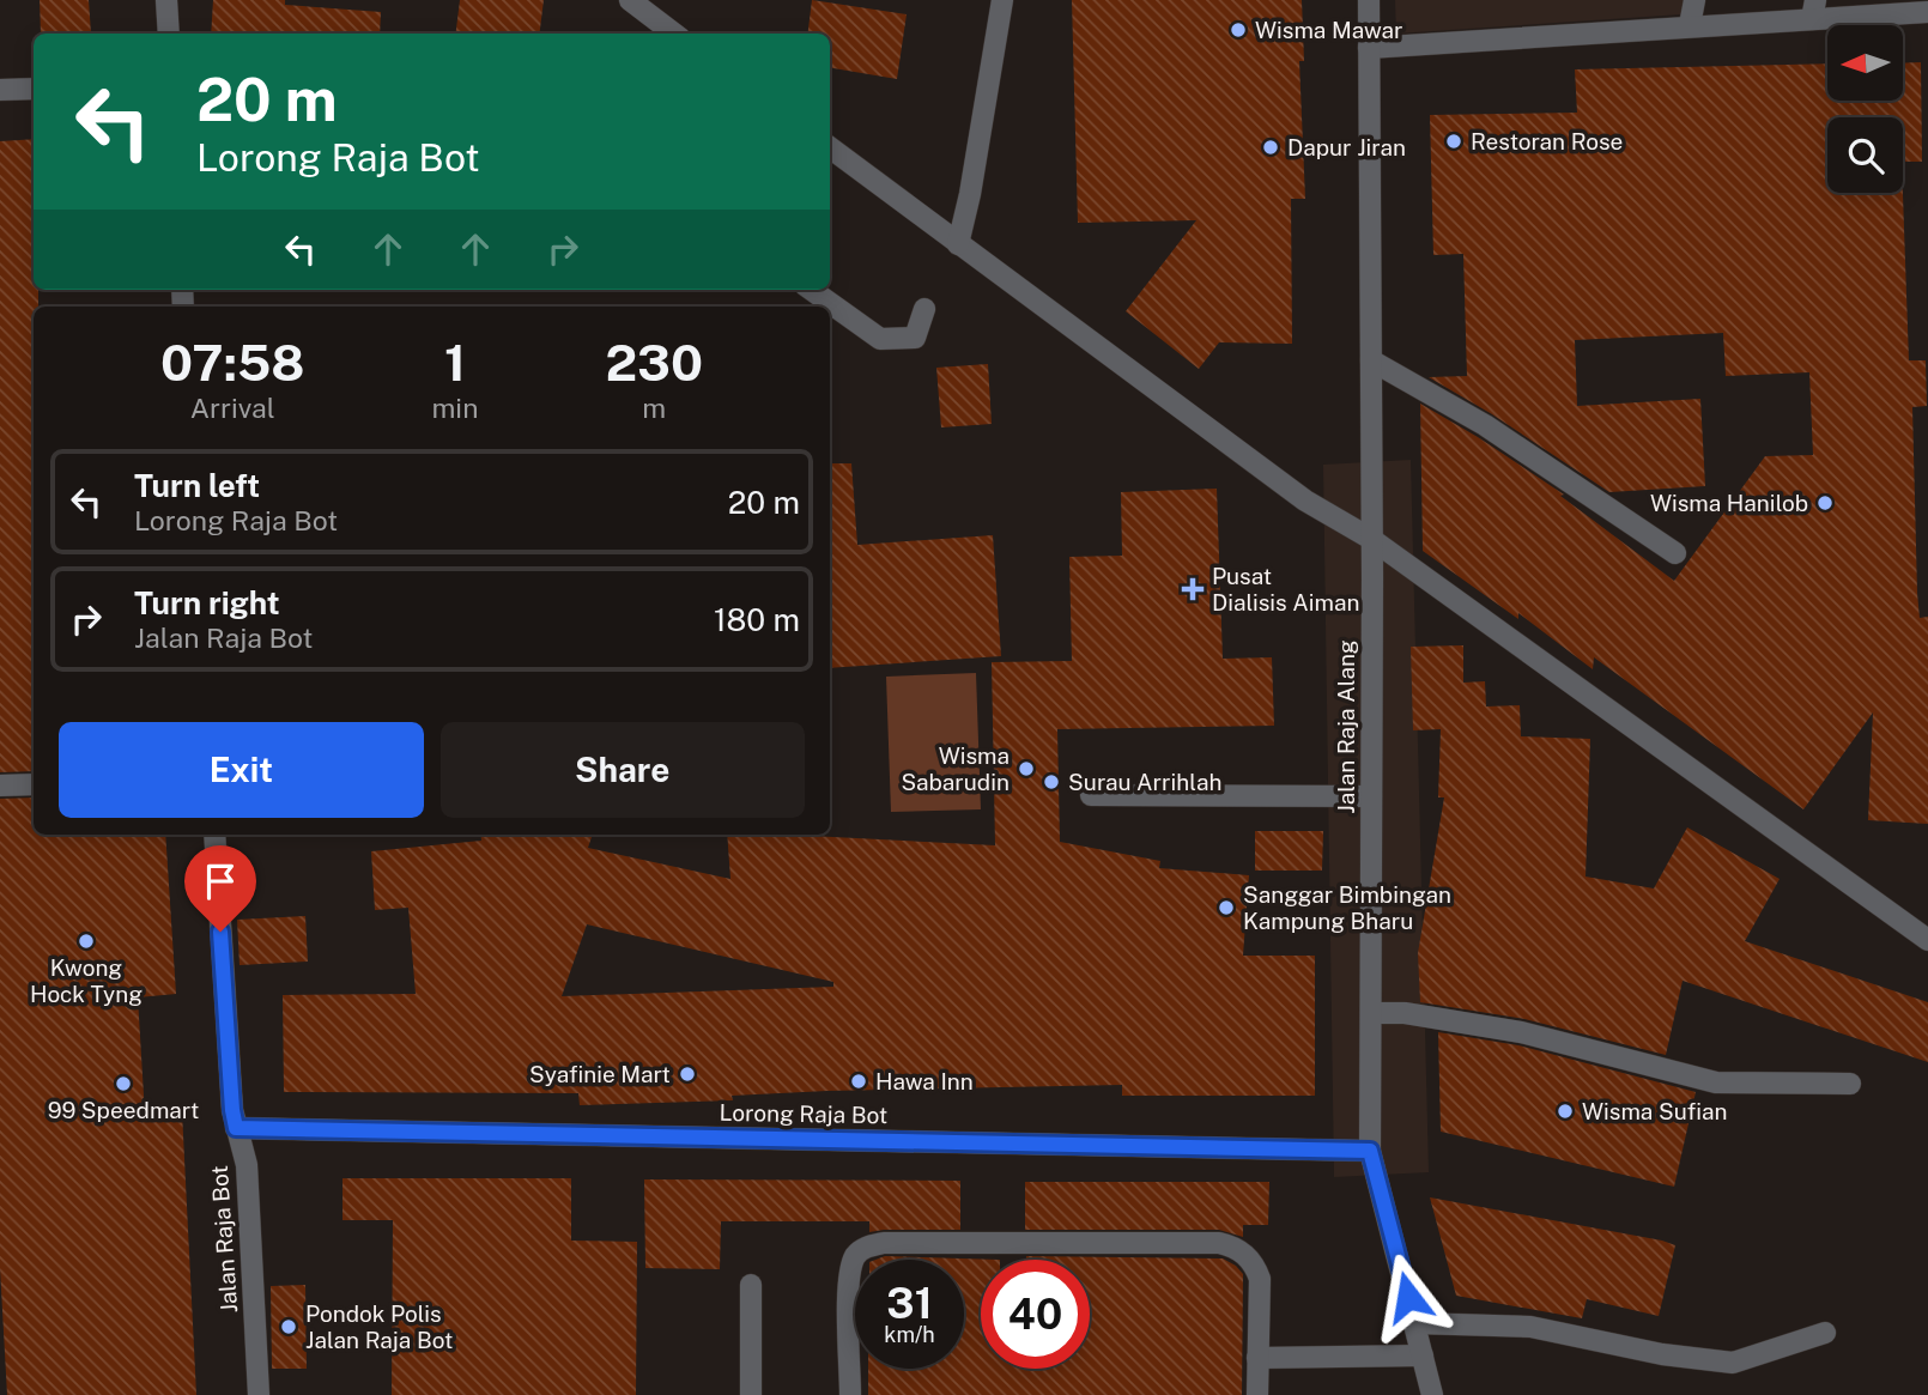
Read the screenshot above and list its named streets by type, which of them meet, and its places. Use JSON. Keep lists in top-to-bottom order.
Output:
{
  "streets": {
    "street": ["Jalan Raja Alang", "Lorong Raja Bot", "Jalan Raja Bot"]
  },
  "crossings": [
    ["Jalan Raja Alang", "Lorong Raja Bot"],
    ["Lorong Raja Bot", "Jalan Raja Bot"]
  ],
  "places": {
    "other": [
      "Wisma Mawar",
      "Restoran Rose",
      "Dapur Jiran",
      "Wisma Hanilob",
      "Wisma Sabarudin",
      "Surau Arrihlah",
      "Sanggar Bimbingan Kampung Bharu",
      "Kwong Hock Tyng",
      "Syafinie Mart",
      "Hawa Inn",
      "99 Speedmart",
      "Wisma Sufian",
      "Pondok Polis Jalan Raja Bot"
    ],
    "health": ["Pusat Dialisis Aiman"]
  },
  "north": "left",
  "page": {
    "turn": ["20 m", "Lorong Raja Bot"],
    "eta": [
      "07:58",
      "Arrival",
      "1",
      "min",
      "230",
      "m"
    ],
    "list": [
      {
        "name": "Turn left",
        "note": "Lorong Raja Bot",
        "value": "20 m"
      },
      {
        "name": "Turn right",
        "note": "Jalan Raja Bot",
        "value": "180 m"
      }
    ],
    "buttons": ["Exit", "Share"],
    "speed": "31 km/h",
    "limit": "40"
  }
}
